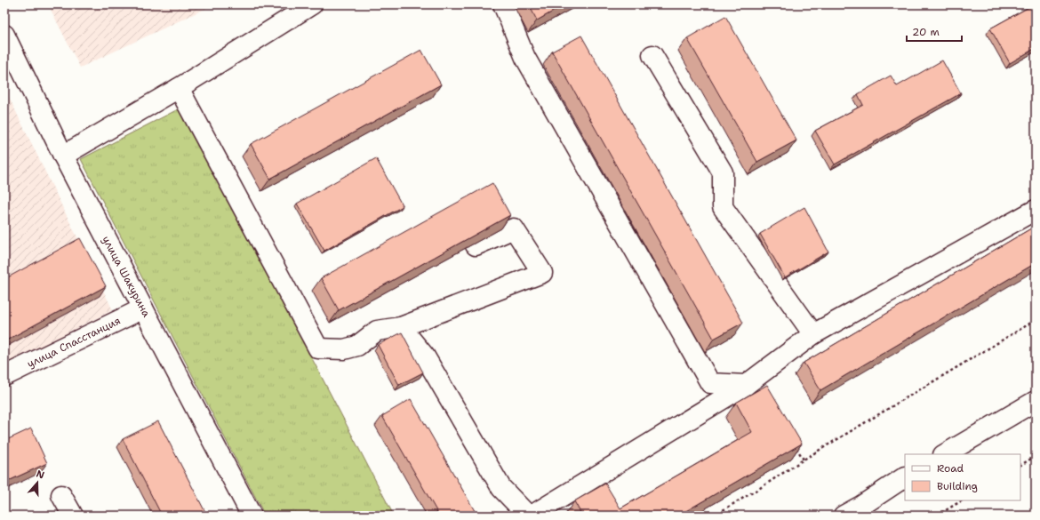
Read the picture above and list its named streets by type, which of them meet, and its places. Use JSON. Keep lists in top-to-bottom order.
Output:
{
  "streets": {
    "street": ["улица Шакурина", "улица Спасстанция"]
  },
  "crossings": [
    ["улица Шакурина", "улица Спасстанция"]
  ],
  "legend": ["Road", "Building"],
  "scale_bar": "20 m",
  "north": "top"
}
